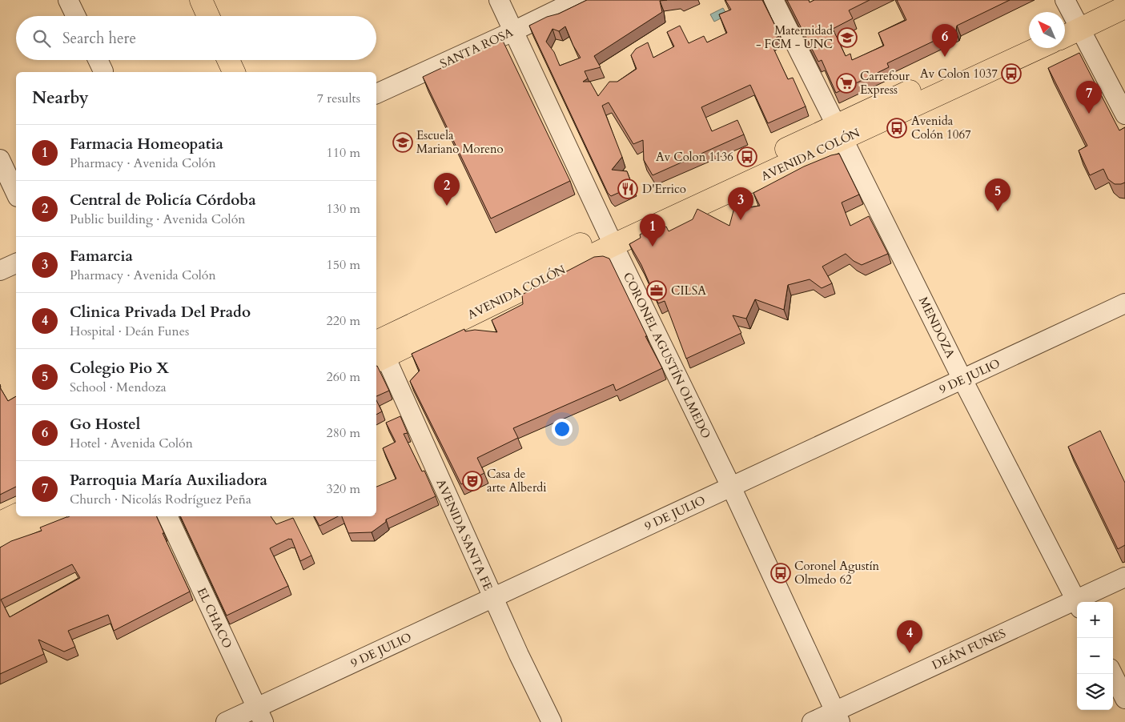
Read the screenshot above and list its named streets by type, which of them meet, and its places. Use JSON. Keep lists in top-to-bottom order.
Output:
{
  "streets": {
    "main road": ["AVENIDA COLÓN"],
    "street": [
      "SANTA ROSA",
      "MENDOZA",
      "CORONEL AGUSTÍN OLMEDO",
      "9 DE JULIO",
      "AVENIDA SANTA FE",
      "EL CHACO",
      "DEÁN FUNES"
    ]
  },
  "crossings": [
    ["SANTA ROSA", "CORONEL AGUSTÍN OLMEDO"],
    ["AVENIDA COLÓN", "MENDOZA"],
    ["AVENIDA COLÓN", "CORONEL AGUSTÍN OLMEDO"],
    ["AVENIDA COLÓN", "AVENIDA SANTA FE"],
    ["MENDOZA", "9 DE JULIO"],
    ["CORONEL AGUSTÍN OLMEDO", "9 DE JULIO"],
    ["CORONEL AGUSTÍN OLMEDO", "DEÁN FUNES"],
    ["9 DE JULIO", "AVENIDA SANTA FE"],
    ["9 DE JULIO", "EL CHACO"]
  ],
  "places": {
    "school or university": ["Maternidad - FCM - UNC", "Escuela Mariano Moreno"],
    "bus stop": [
      "Av Colon 1037",
      "Avenida Colón 1067",
      "Av Colon 1136",
      "Coronel Agustín Olmedo 62"
    ],
    "supermarket": ["Carrefour Express"],
    "restaurant": ["D'Errico"],
    "office": ["CILSA"],
    "theatre": ["Casa de arte Alberdi"]
  },
  "north": "top left",
  "page": {
    "search": "Search here",
    "pins": [
      "6",
      "7",
      "2",
      "5",
      "3",
      "1",
      "4"
    ],
    "heading": ["Nearby", "7 results"],
    "list": [
      {
        "mark": "1",
        "name": "Farmacia Homeopatia",
        "note": "Pharmacy · Avenida Colón",
        "value": "110 m"
      },
      {
        "mark": "2",
        "name": "Central de Policía Córdoba",
        "note": "Public building · Avenida Colón",
        "value": "130 m"
      },
      {
        "mark": "3",
        "name": "Famarcia",
        "note": "Pharmacy · Avenida Colón",
        "value": "150 m"
      },
      {
        "mark": "4",
        "name": "Clinica Privada Del Prado",
        "note": "Hospital · Deán Funes",
        "value": "220 m"
      },
      {
        "mark": "5",
        "name": "Colegio Pio X",
        "note": "School · Mendoza",
        "value": "260 m"
      },
      {
        "mark": "6",
        "name": "Go Hostel",
        "note": "Hotel · Avenida Colón",
        "value": "280 m"
      },
      {
        "mark": "7",
        "name": "Parroquia María Auxiliadora",
        "note": "Church · Nicolás Rodríguez Peña",
        "value": "320 m"
      }
    ],
    "map_buttons": ["+", "−"]
  }
}
